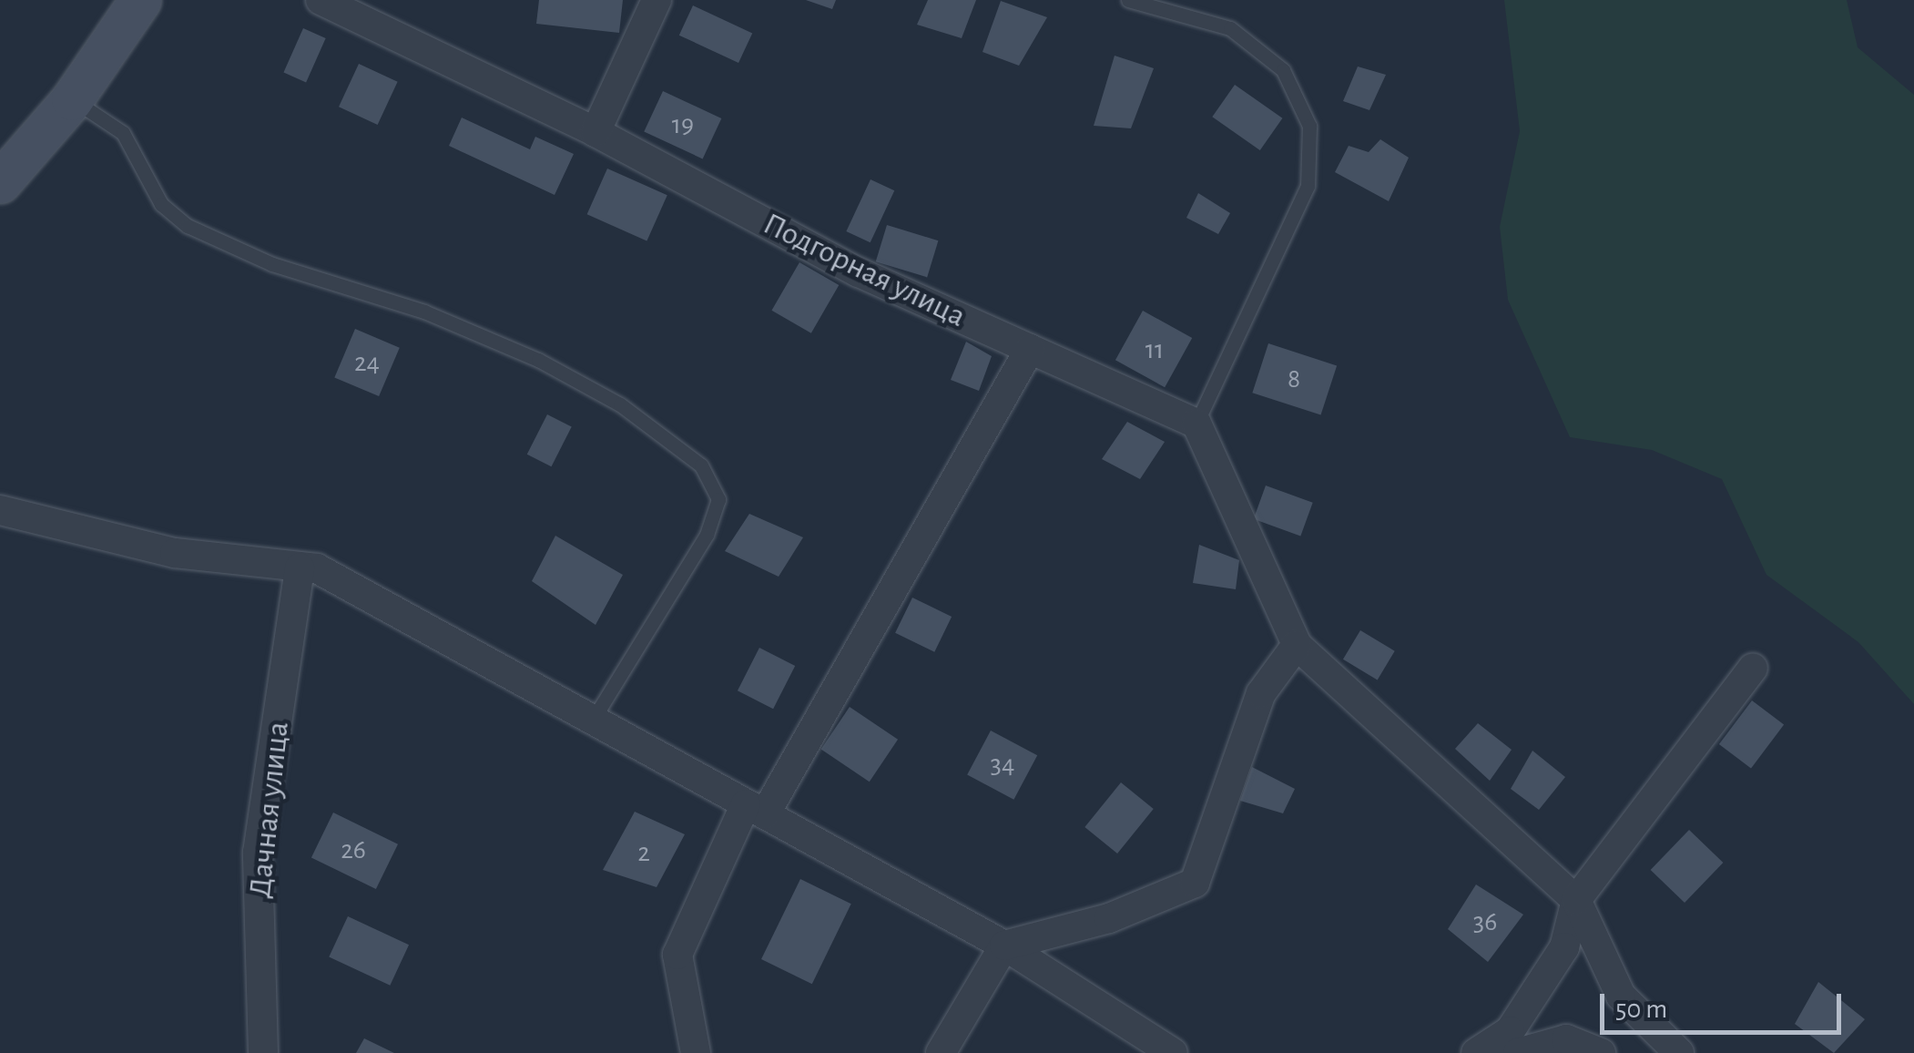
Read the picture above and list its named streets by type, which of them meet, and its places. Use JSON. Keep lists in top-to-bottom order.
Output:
{
  "streets": {
    "street": ["Подгорная улица", "Дачная улица"]
  },
  "house_numbers": [
    "19",
    "11",
    "24",
    "8",
    "34",
    "26",
    "2",
    "36"
  ],
  "scale_bar": "50 m"
}
